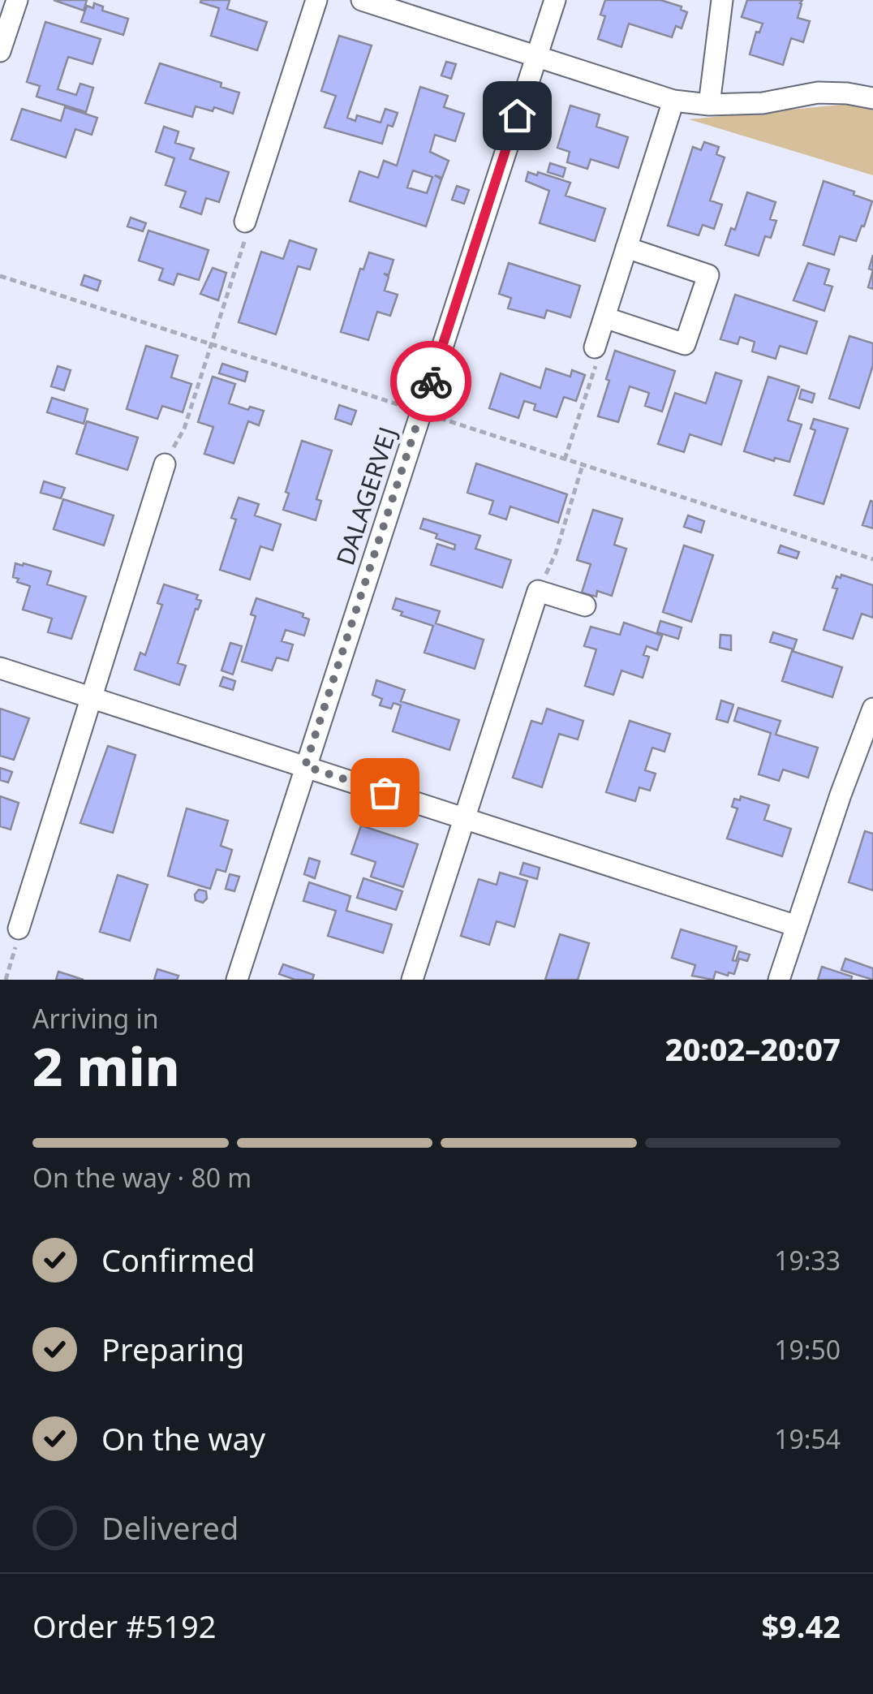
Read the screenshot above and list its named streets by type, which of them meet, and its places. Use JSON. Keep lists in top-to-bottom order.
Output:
{
  "streets": {
    "street": ["DALAGERVEJ"]
  },
  "page": {
    "heading": ["2 min", "Arriving in", "20:02–20:07"],
    "panel": ["Order #5192", "$9.42"],
    "bar": "On the way · 80 m",
    "list": [
      ["Confirmed", "19:33"],
      ["Preparing", "19:50"],
      ["On the way", "19:54"],
      "Delivered"
    ]
  }
}
